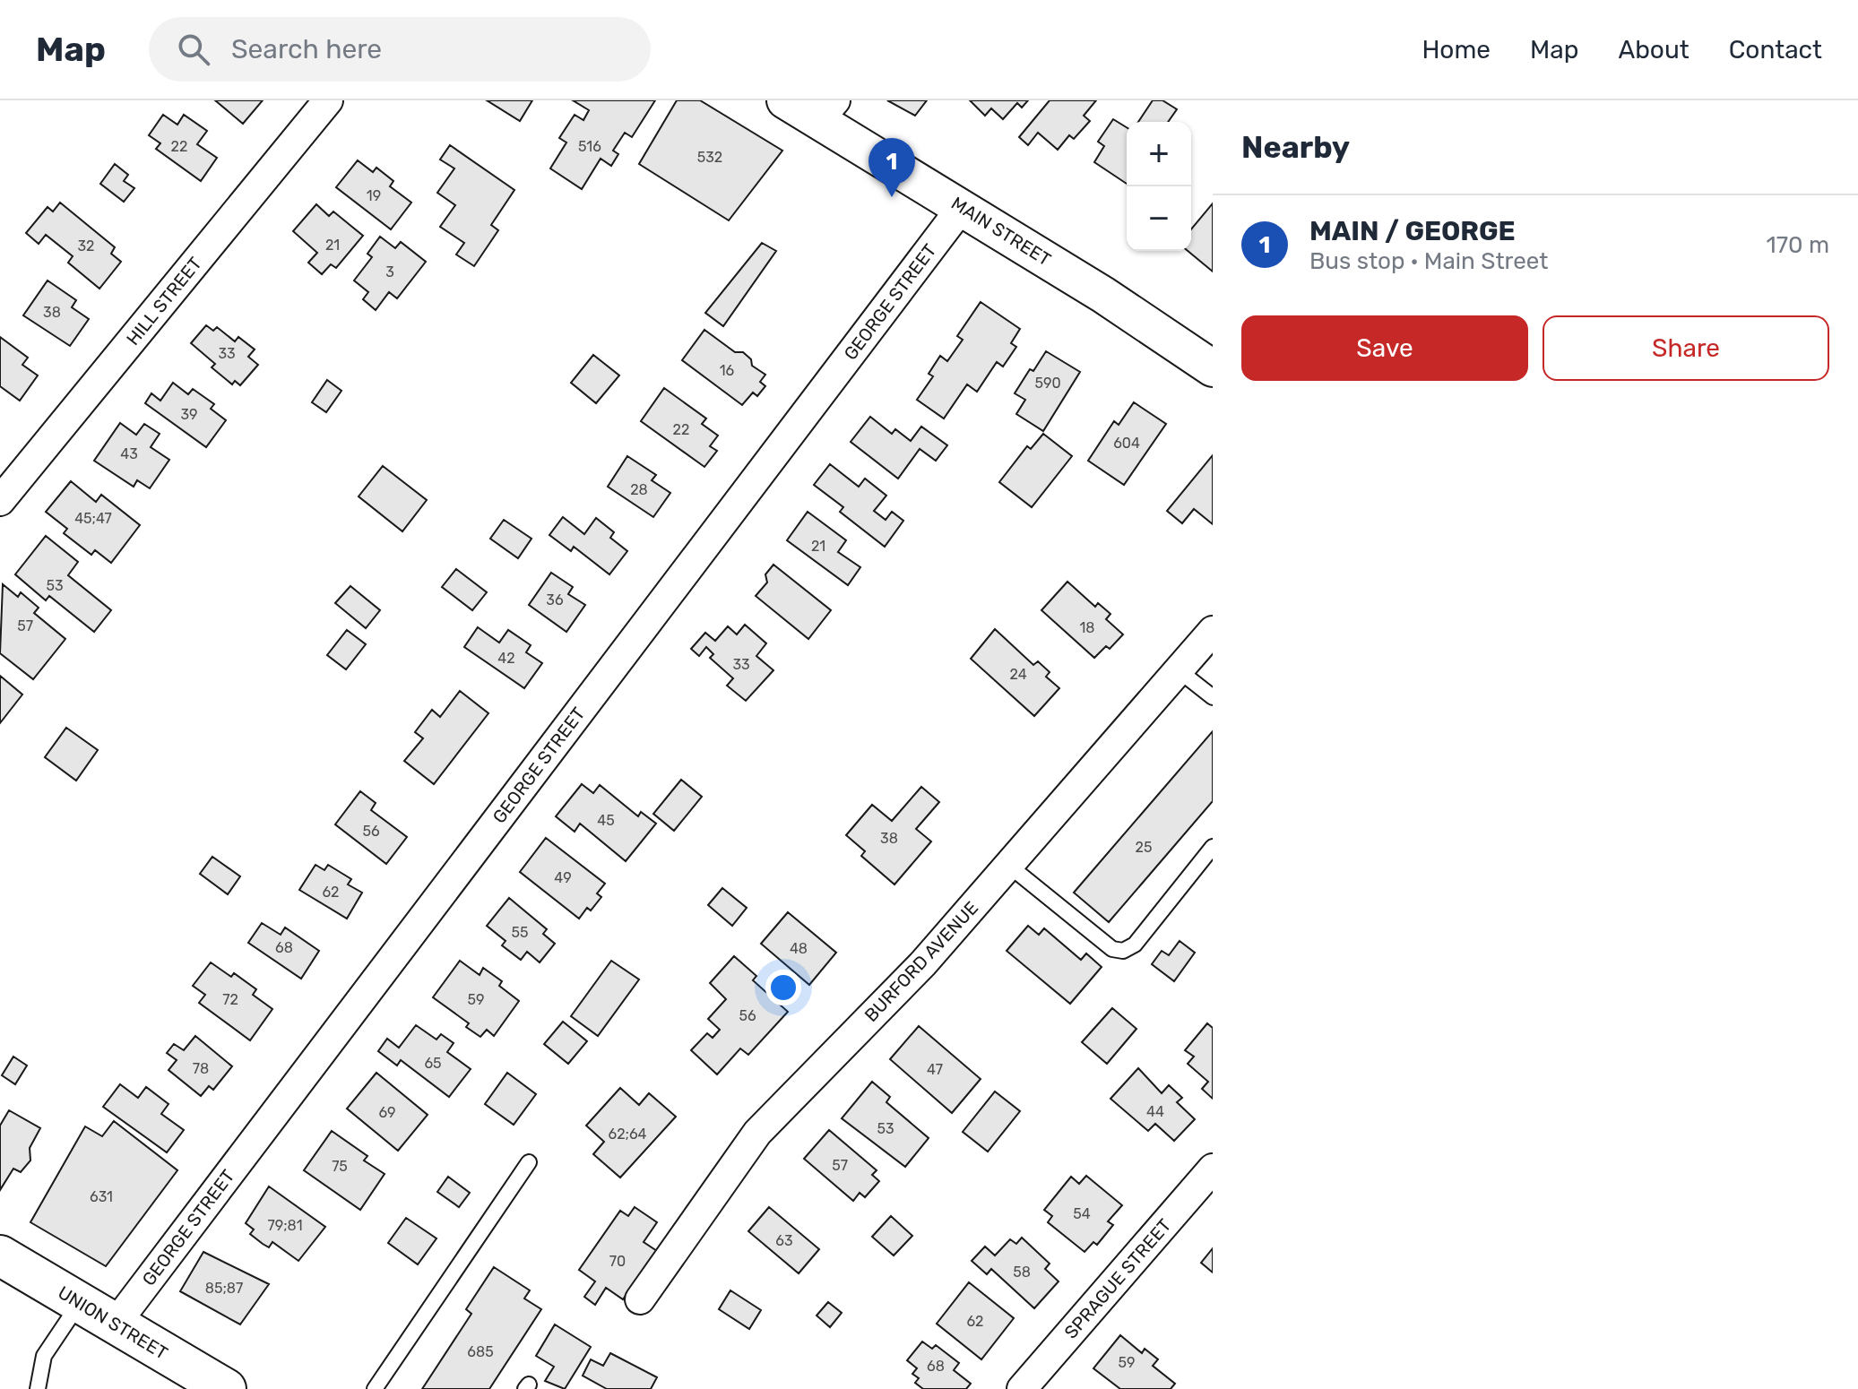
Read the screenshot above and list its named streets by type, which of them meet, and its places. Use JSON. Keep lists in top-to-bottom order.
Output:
{
  "streets": {
    "main road": ["UNION STREET"],
    "street": [
      "MAIN STREET",
      "HILL STREET",
      "GEORGE STREET",
      "BURFORD AVENUE",
      "SPRAGUE STREET"
    ]
  },
  "crossings": [
    ["MAIN STREET", "GEORGE STREET"],
    ["GEORGE STREET", "UNION STREET"]
  ],
  "house_numbers": [
    "22",
    "516",
    "532",
    "19",
    "21",
    "32",
    "3",
    "38",
    "33",
    "16",
    "590",
    "39",
    "22",
    "604",
    "43",
    "28",
    "45;47",
    "21",
    "53",
    "36",
    "57",
    "18",
    "42",
    "33",
    "24",
    "45",
    "56",
    "38",
    "25",
    "49",
    "62",
    "55",
    "68",
    "48",
    "72",
    "59",
    "56",
    "65",
    "78",
    "47",
    "44",
    "69",
    "53",
    "62;64",
    "57",
    "75",
    "631",
    "54",
    "79;81",
    "63",
    "70",
    "58",
    "85;87",
    "62",
    "685",
    "59",
    "68"
  ],
  "page": {
    "header": "Map",
    "search": "Search here",
    "nav": [
      "Home",
      "Map",
      "About",
      "Contact"
    ],
    "heading": "Nearby",
    "map_buttons": ["+", "−"],
    "pins": "1",
    "list": [
      {
        "mark": "1",
        "name": "MAIN / GEORGE",
        "note": "Bus stop · Main Street",
        "value": "170 m"
      }
    ],
    "buttons": ["Save", "Share"]
  }
}
